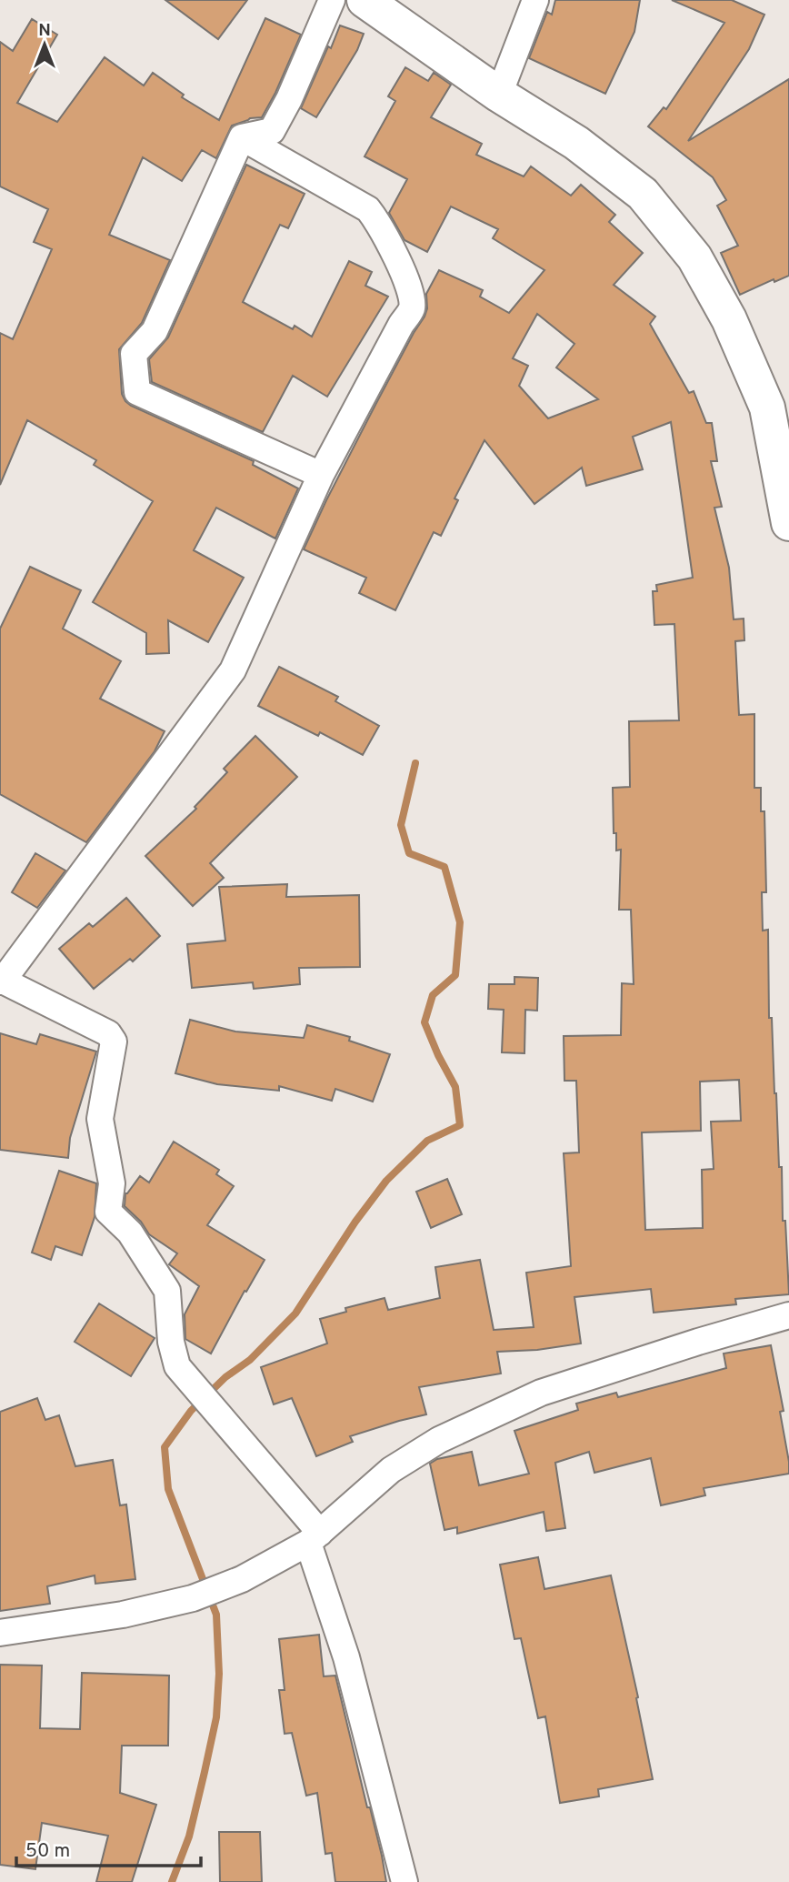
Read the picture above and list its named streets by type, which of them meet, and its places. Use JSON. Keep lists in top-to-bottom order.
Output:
{
  "scale_bar": "50 m",
  "north": "top"
}
